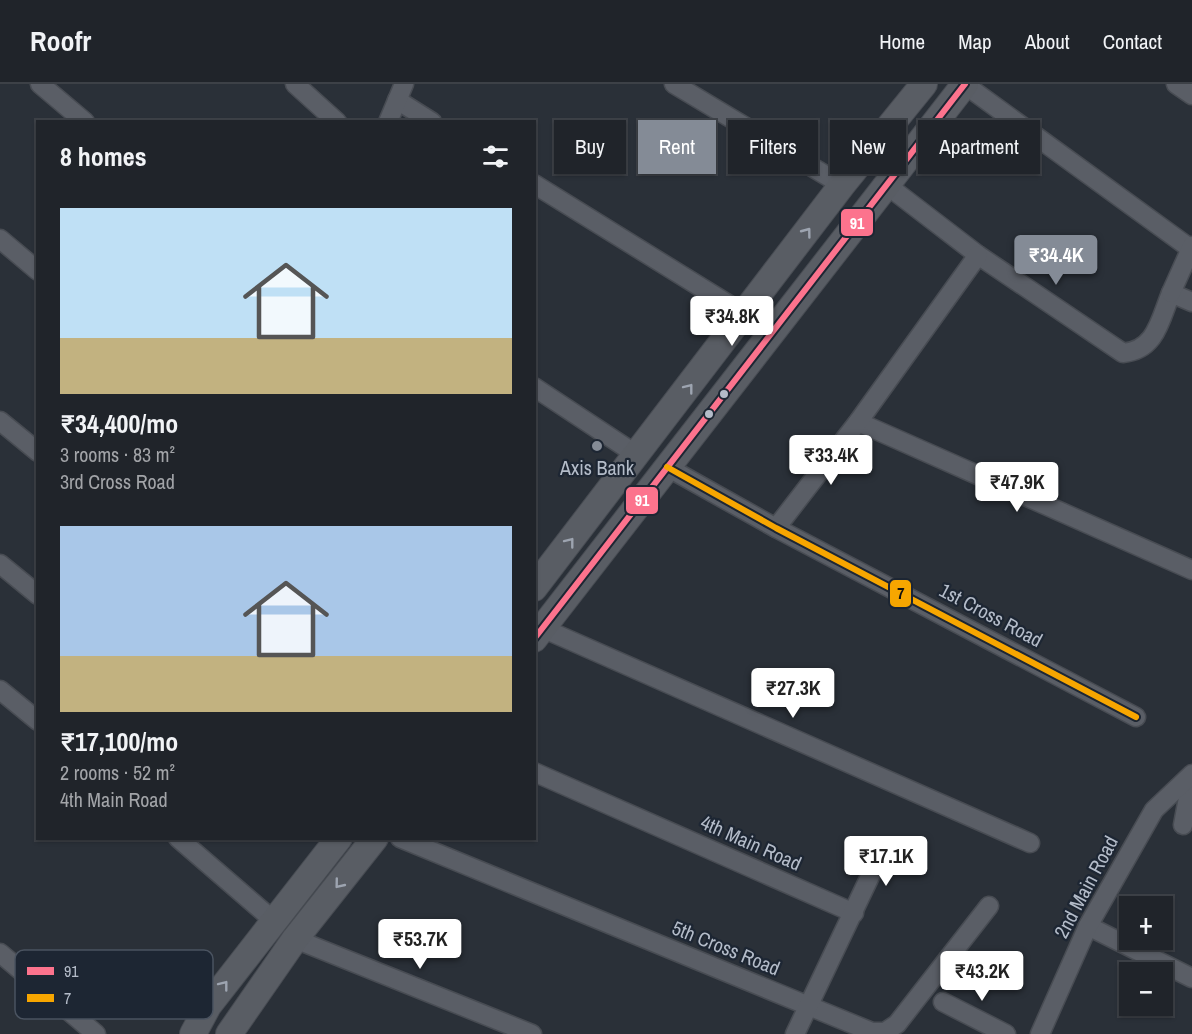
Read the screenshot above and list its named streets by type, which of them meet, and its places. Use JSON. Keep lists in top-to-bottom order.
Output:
{
  "streets": {
    "street": [
      "1st Cross Road",
      "4th Main Road",
      "2nd Main Road",
      "5th Cross Road"
    ]
  },
  "places": ["Axis Bank"],
  "lines": ["transit line 91", "transit line 7"],
  "legend": ["91", "7"],
  "page": {
    "header": "Roofr",
    "nav": [
      "Home",
      "Map",
      "About",
      "Contact"
    ],
    "chip": [
      "Buy",
      "Rent",
      "Filters",
      "New",
      "Apartment"
    ],
    "heading": "8 homes",
    "list": [
      {
        "name": "₹34,400/mo",
        "note": "3 rooms · 83 m² · 3rd Cross Road"
      },
      {
        "name": "₹17,100/mo",
        "note": "2 rooms · 52 m² · 4th Main Road"
      }
    ],
    "price": [
      "₹34.4K",
      "₹34.8K",
      "₹33.4K",
      "₹47.9K",
      "₹27.3K",
      "₹17.1K",
      "₹53.7K",
      "₹43.2K"
    ],
    "map_buttons": ["+", "−"]
  }
}
